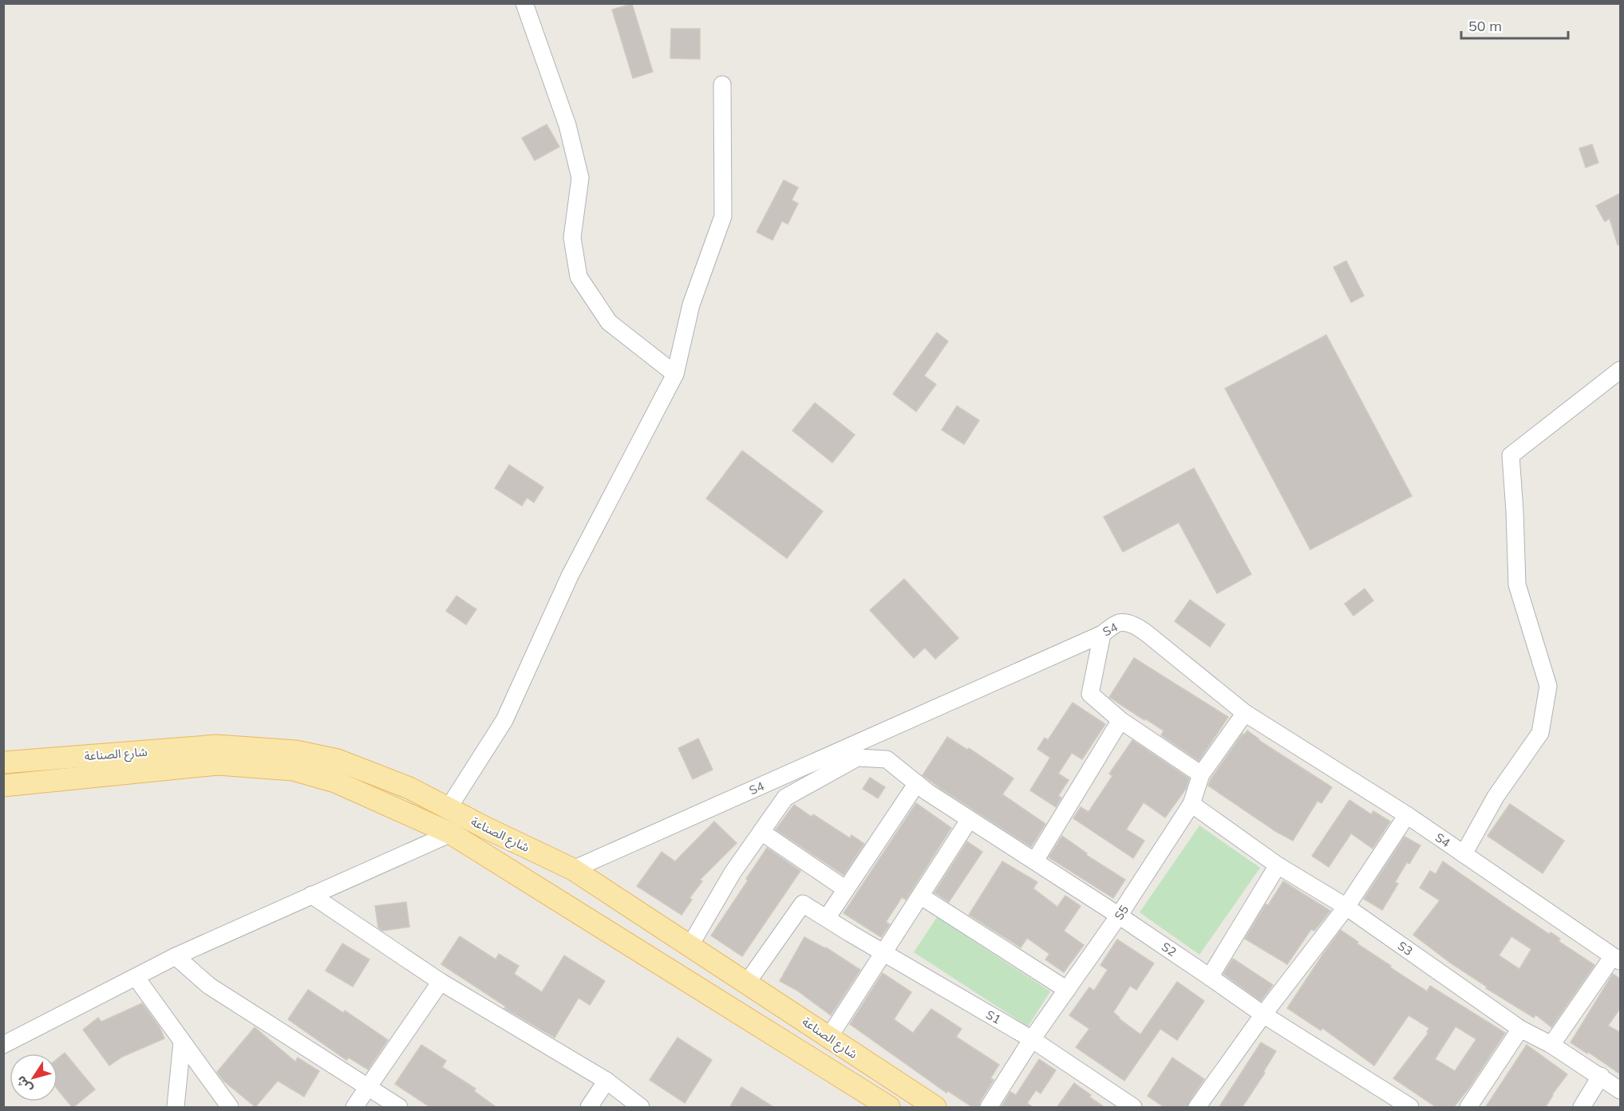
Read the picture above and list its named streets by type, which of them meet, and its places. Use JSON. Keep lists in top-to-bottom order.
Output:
{
  "streets": {
    "main road": ["شارع الصناعة"],
    "street": [
      "S4",
      "S5",
      "S3",
      "S2",
      "S1"
    ]
  },
  "crossings": [
    ["S4", "شارع الصناعة"],
    ["S4", "S5"],
    ["شارع الصناعة", "S2"],
    ["شارع الصناعة", "S1"],
    ["S5", "S3"],
    ["S5", "S2"],
    ["S5", "S1"]
  ],
  "scale_bar": "50 m",
  "north": "bottom left"
}
